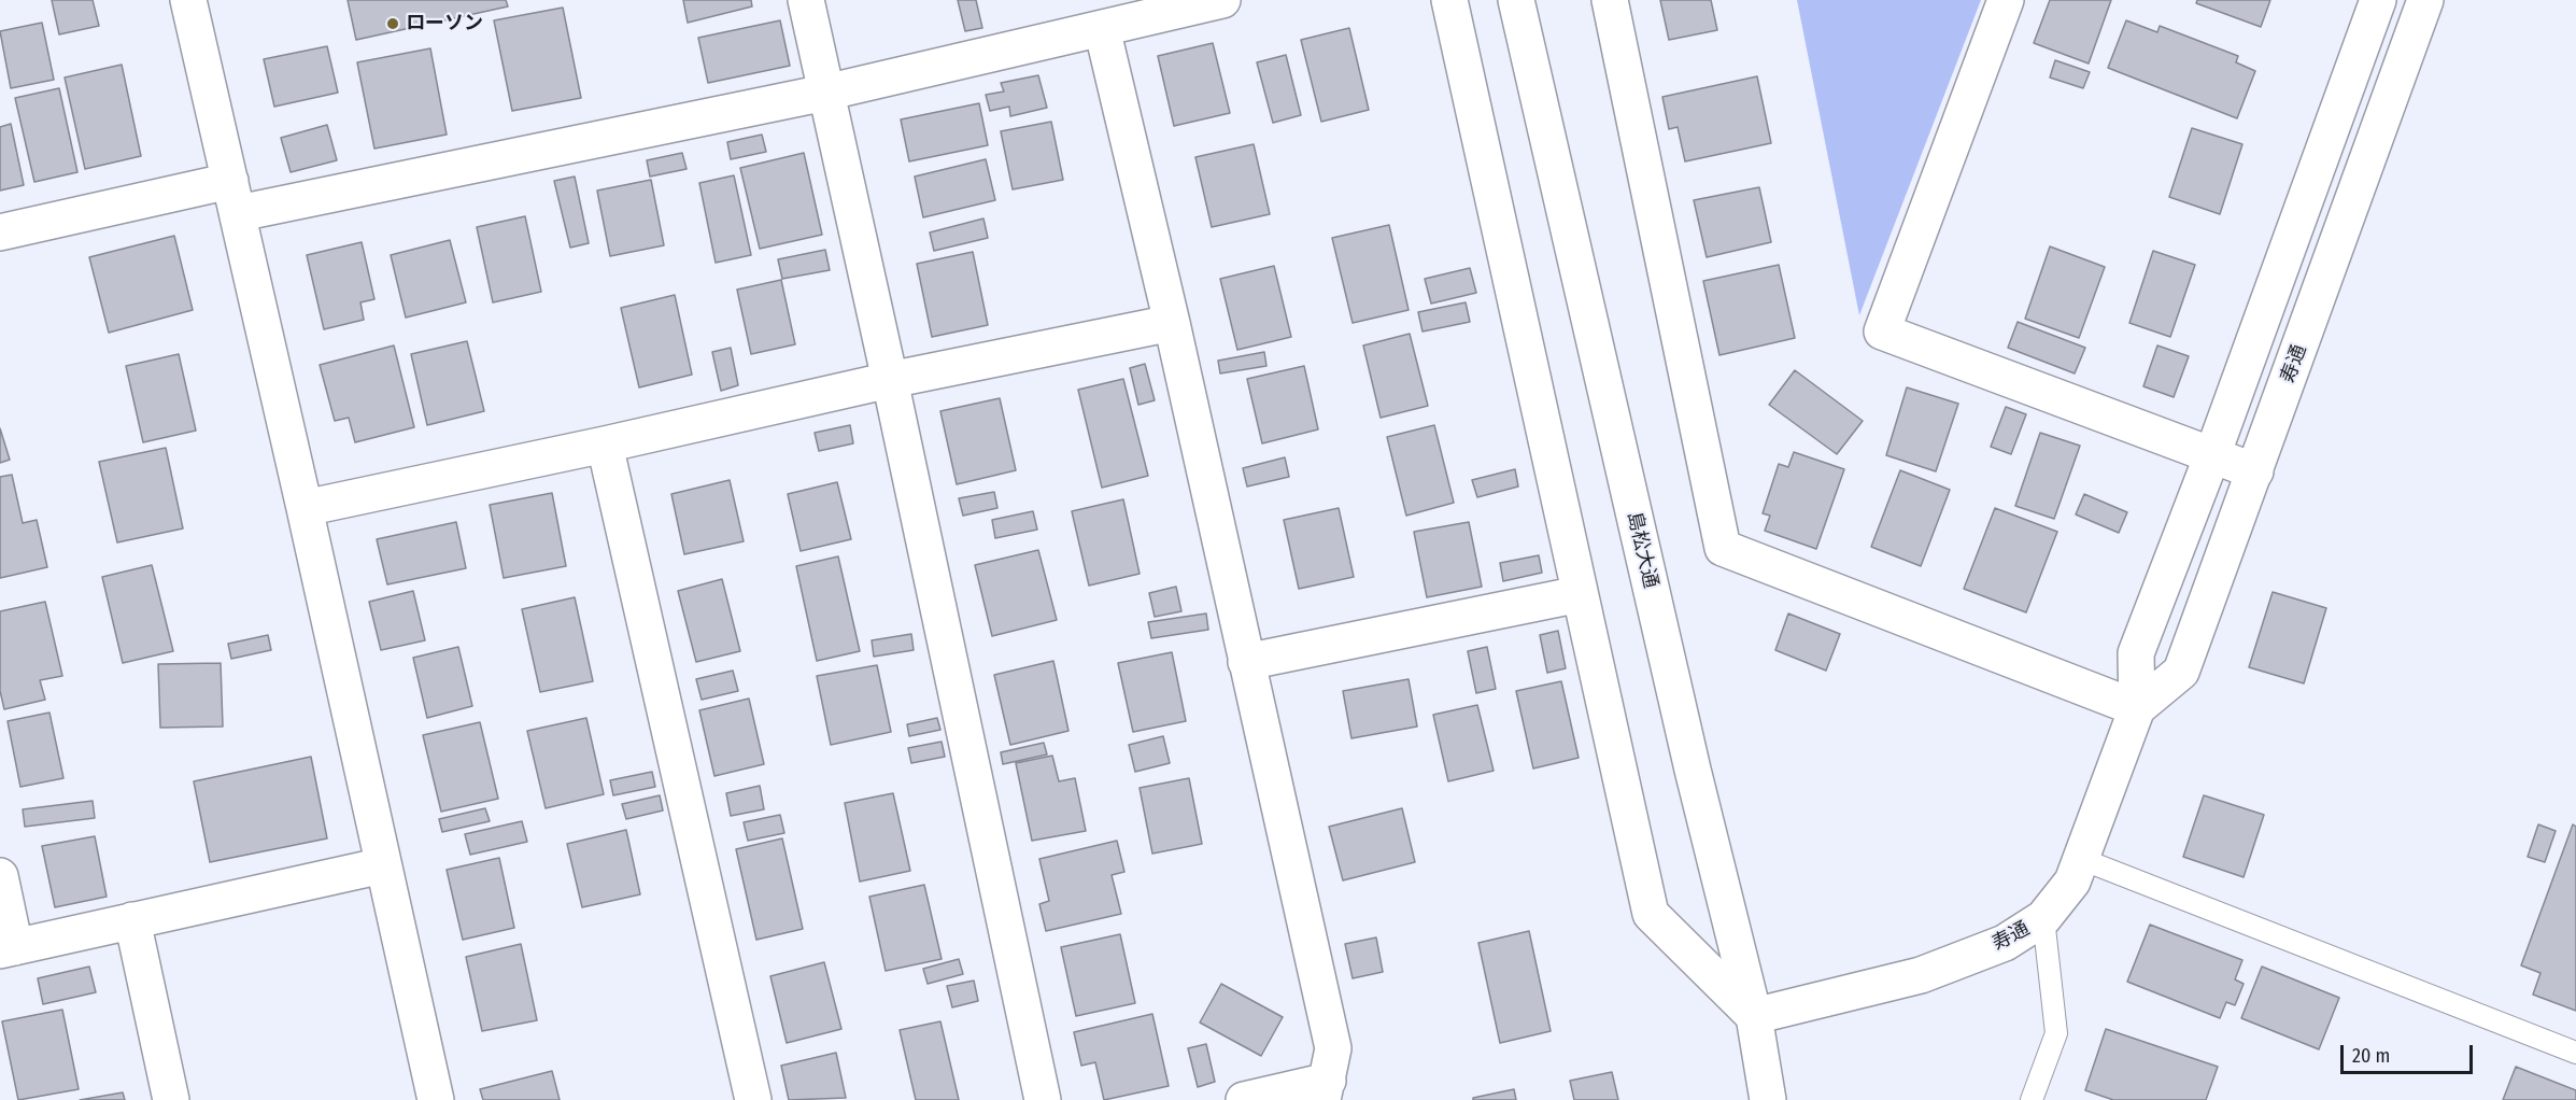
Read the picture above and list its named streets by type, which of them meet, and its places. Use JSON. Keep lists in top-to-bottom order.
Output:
{
  "streets": {
    "street": ["寿通", "島松大通"]
  },
  "crossings": [
    ["寿通", "島松大通"]
  ],
  "places": ["ローソン"],
  "scale_bar": "20 m"
}
